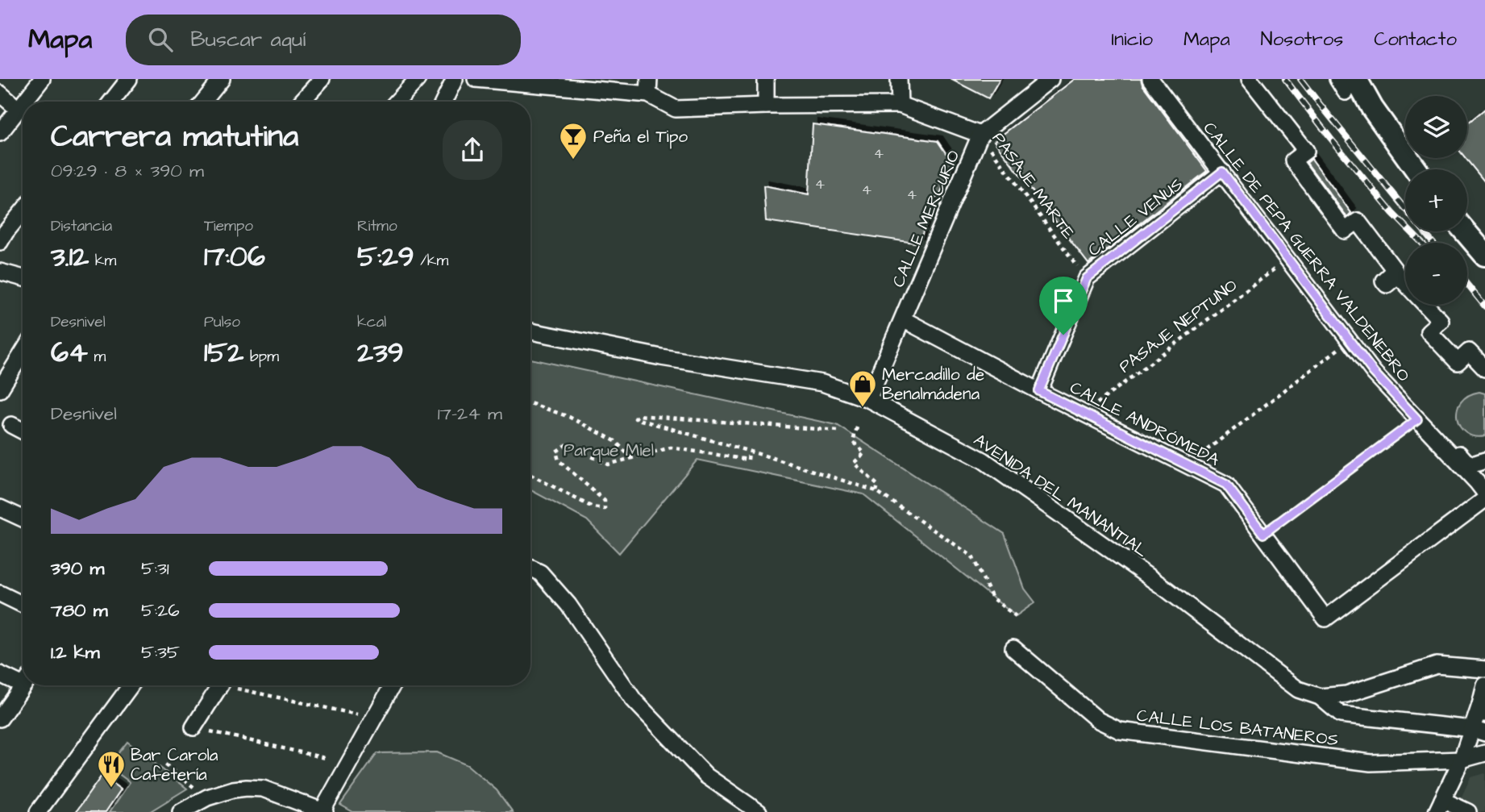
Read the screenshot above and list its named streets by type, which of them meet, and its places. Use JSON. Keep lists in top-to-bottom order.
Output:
{
  "streets": {
    "street": [
      "CALLE VENUS",
      "CALLE MERCURIO",
      "CALLE DE PEPA GUERRA VALDENEBRO",
      "CALLE ANDRÓMEDA",
      "AVENIDA DEL MANANTIAL",
      "CALLE LOS BATANEROS"
    ],
    "path": ["PASAJE MARTE", "PASAJE NEPTUNO"]
  },
  "crossings": [
    ["PASAJE MARTE", "CALLE VENUS"],
    ["PASAJE MARTE", "CALLE MERCURIO"],
    ["CALLE VENUS", "CALLE DE PEPA GUERRA VALDENEBRO"],
    ["CALLE VENUS", "CALLE ANDRÓMEDA"],
    ["CALLE MERCURIO", "CALLE ANDRÓMEDA"],
    ["CALLE MERCURIO", "AVENIDA DEL MANANTIAL"],
    ["CALLE DE PEPA GUERRA VALDENEBRO", "PASAJE NEPTUNO"],
    ["PASAJE NEPTUNO", "CALLE ANDRÓMEDA"]
  ],
  "parks": ["Parque Miel"],
  "places": {
    "bar": ["Peña el Tipo"],
    "shop": ["Mercadillo de Benalmádena"],
    "restaurant": ["Bar Carola Cafetería"]
  },
  "house_numbers": [
    "4",
    "4",
    "4",
    "4"
  ],
  "page": {
    "header": "Mapa",
    "search": "Buscar aquí",
    "nav": [
      "Inicio",
      "Mapa",
      "Nosotros",
      "Contacto"
    ],
    "map_buttons": ["+", "−"],
    "heading": ["Carrera matutina", "09:29 · 8 × 390 m"],
    "stats": [
      ["Distancia", "3.12 km"],
      ["Tiempo", "17:06"],
      ["Ritmo", "5:29 /km"],
      ["Desnivel", "64 m"],
      ["Pulso", "152 bpm"],
      ["kcal", "239"]
    ],
    "chart": ["Desnivel", "17–24 m"],
    "list": [
      {
        "name": "390 m",
        "note": "5:31"
      },
      {
        "name": "780 m",
        "note": "5:26"
      },
      {
        "name": "1.2 km",
        "note": "5:35"
      }
    ]
  }
}
